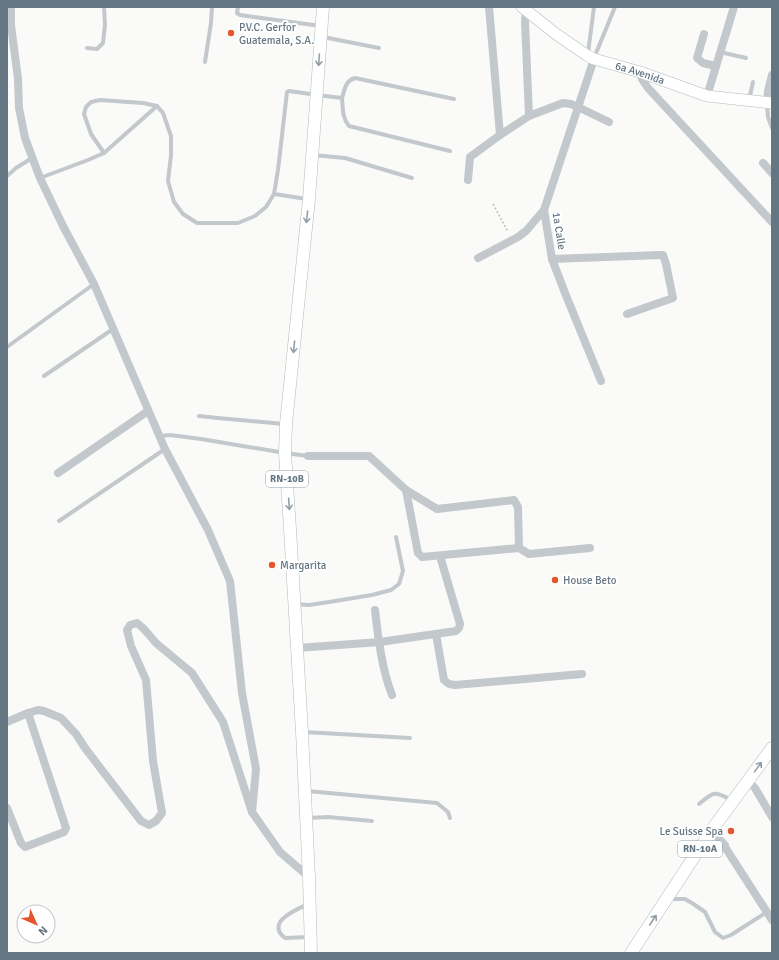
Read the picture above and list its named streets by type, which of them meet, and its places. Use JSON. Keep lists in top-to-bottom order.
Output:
{
  "streets": {
    "main road": ["RN-10B", "RN-10A"],
    "street": ["6a Avenida", "1a Calle"]
  },
  "crossings": [
    ["6a Avenida", "1a Calle"]
  ],
  "places": [
    "P.V.C. Gerfor Guatemala, S.A.",
    "Margarita",
    "House Beto",
    "Le Suisse Spa"
  ],
  "north": "bottom right"
}
